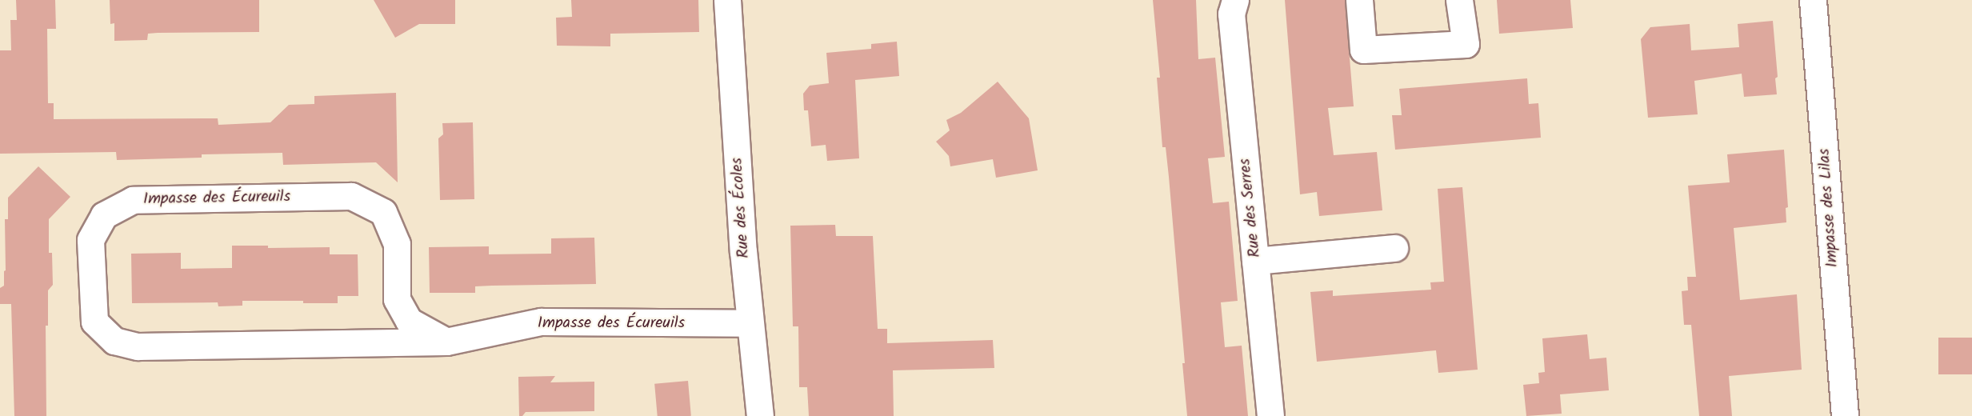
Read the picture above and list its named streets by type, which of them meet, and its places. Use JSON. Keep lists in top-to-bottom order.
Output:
{
  "streets": {
    "street": [
      "Impasse des Écureuils",
      "Rue des Écoles",
      "Rue des Serres",
      "Impasse des Lilas"
    ]
  },
  "crossings": [
    ["Impasse des Écureuils", "Rue des Écoles"]
  ]
}
